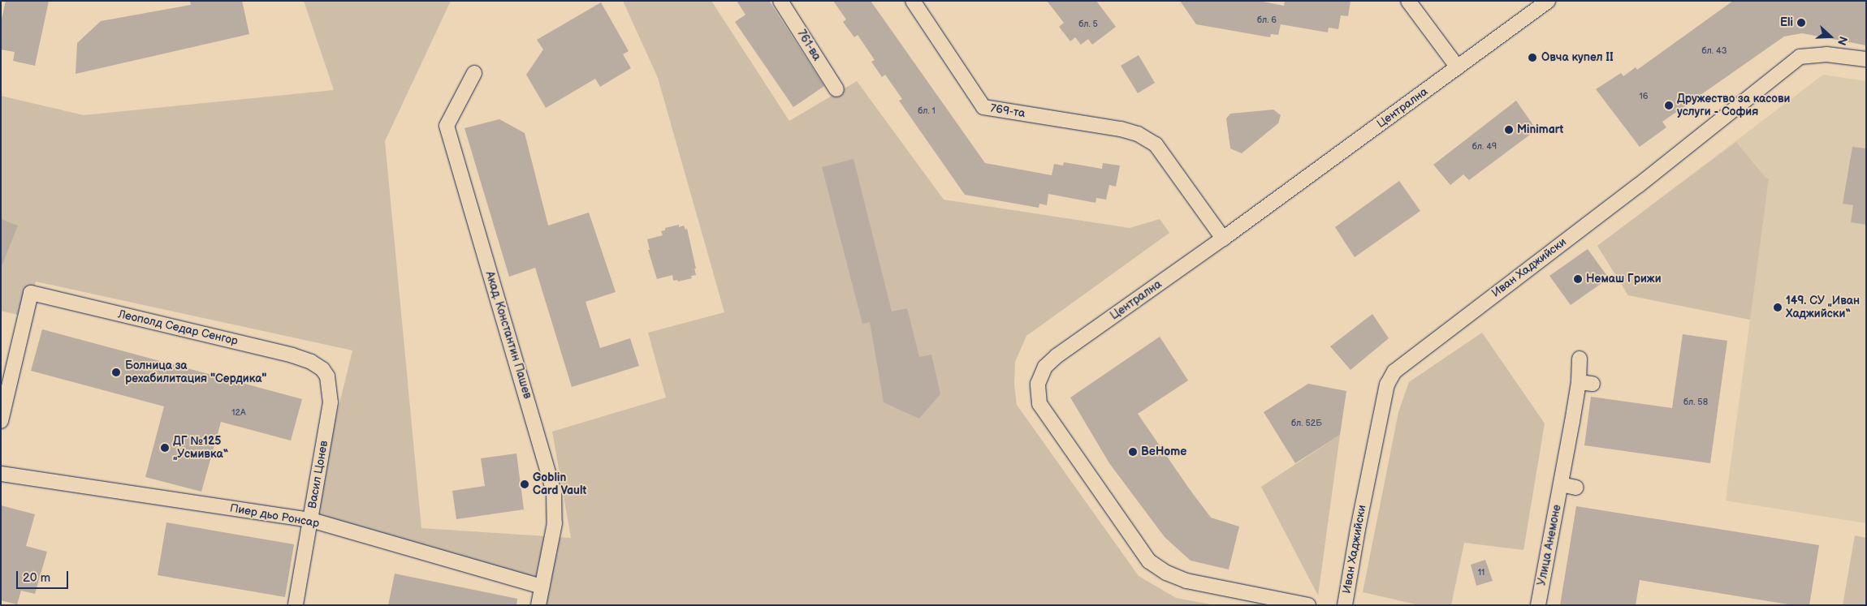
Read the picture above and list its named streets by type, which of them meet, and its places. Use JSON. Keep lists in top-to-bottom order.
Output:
{
  "streets": {
    "street": [
      "761-ва",
      "Централна",
      "769-та",
      "Иван Хаджийски",
      "Леополд Седар Сенгор",
      "Акад. Константин Пашев",
      "Васил Цонев",
      "Пиер дьо Ронсар",
      "Улица Анемоне"
    ]
  },
  "crossings": [
    ["Централна", "769-та"],
    ["Леополд Седар Сенгор", "Васил Цонев"],
    ["Акад. Константин Пашев", "Пиер дьо Ронсар"],
    ["Васил Цонев", "Пиер дьо Ронсар"]
  ],
  "places": [
    "Eli",
    "Овча купел II",
    "Дружество за касови услуги - София",
    "Minimart",
    "Немаш Грижи",
    "149. СУ „Иван Хаджийски“",
    "Болница за рехабилитация \"Сердика\"",
    "ДГ №125 „Усмивка“",
    "BeHome",
    "Goblin Card Vault"
  ],
  "house_numbers": [
    "бл. 6",
    "бл. 5",
    "бл. 43",
    "16",
    "бл. 1",
    "бл. 49",
    "бл. 58",
    "12A",
    "бл. 52Б",
    "11"
  ],
  "scale_bar": "20 m",
  "north": "right"
}
